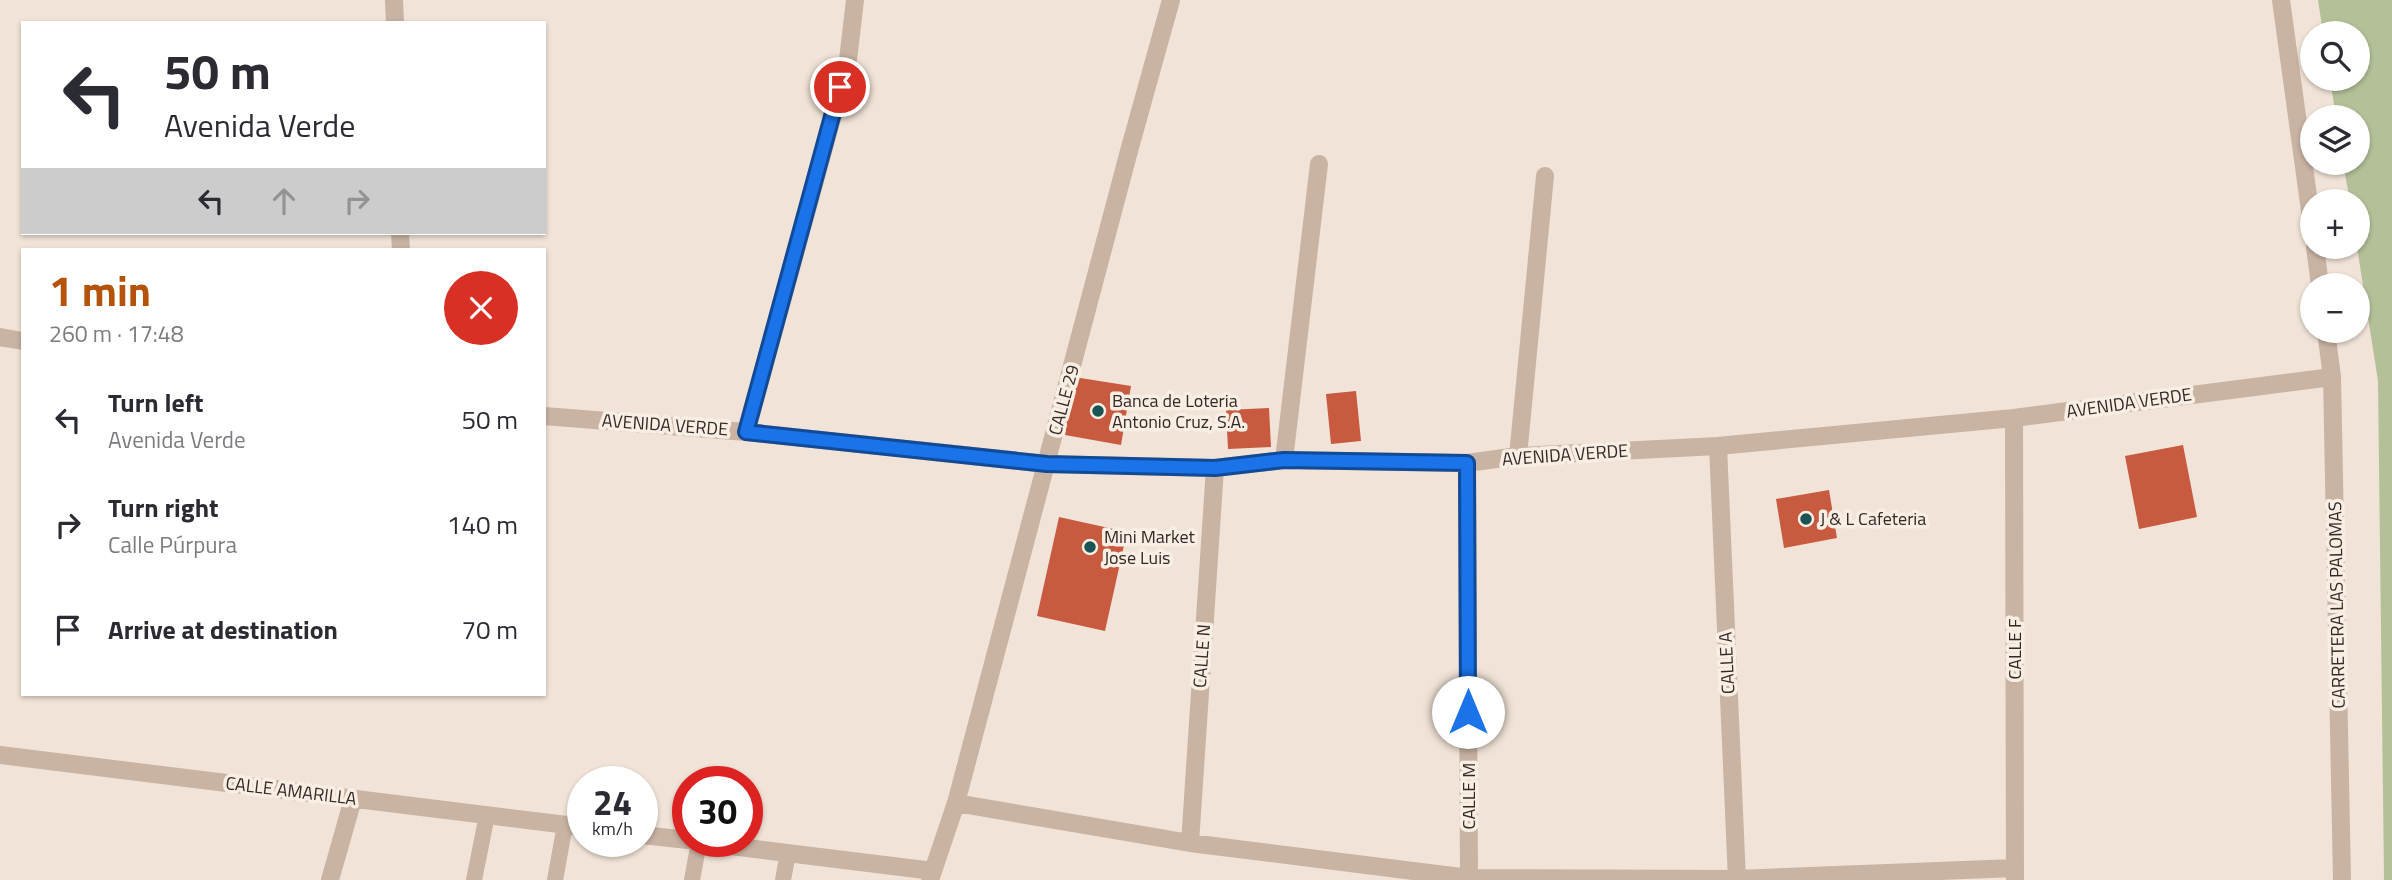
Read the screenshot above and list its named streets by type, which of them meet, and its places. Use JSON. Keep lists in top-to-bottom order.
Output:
{
  "streets": {
    "street": [
      "CALLE 29",
      "AVENIDA VERDE",
      "CARRETERA LAS PALOMAS",
      "CALLE F",
      "CALLE N",
      "CALLE A",
      "CALLE AMARILLA",
      "CALLE M"
    ]
  },
  "crossings": [
    ["CALLE 29", "AVENIDA VERDE"],
    ["AVENIDA VERDE", "CARRETERA LAS PALOMAS"],
    ["AVENIDA VERDE", "CALLE F"],
    ["AVENIDA VERDE", "CALLE N"],
    ["AVENIDA VERDE", "CALLE A"],
    ["AVENIDA VERDE", "CALLE M"]
  ],
  "places": ["Banca de Loteria Antonio Cruz, S.A.", "J & L Cafeteria", "Mini Market Jose Luis"],
  "page": {
    "map_buttons": ["+", "−"],
    "turn": ["50 m", "Avenida Verde"],
    "heading": ["1 min", "260 m · 17:48"],
    "list": [
      {
        "name": "Turn left",
        "note": "Avenida Verde",
        "value": "50 m"
      },
      {
        "name": "Turn right",
        "note": "Calle Púrpura",
        "value": "140 m"
      },
      {
        "name": "Arrive at destination",
        "value": "70 m"
      }
    ],
    "speed": "24 km/h",
    "limit": "30"
  }
}
